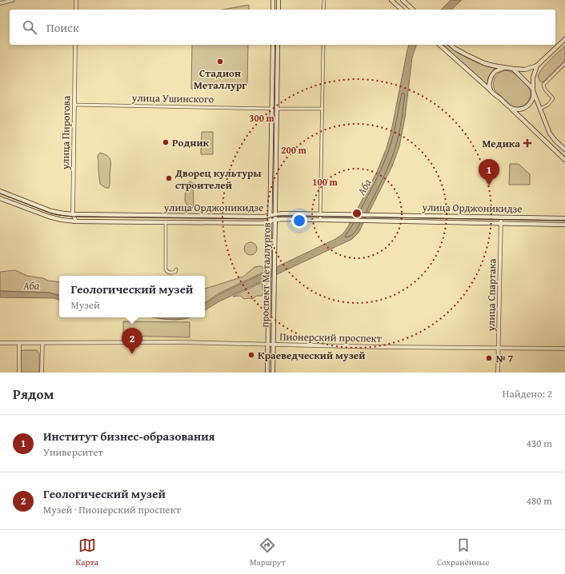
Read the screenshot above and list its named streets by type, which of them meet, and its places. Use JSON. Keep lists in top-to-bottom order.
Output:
{
  "streets": {
    "main road": ["улица Орджоникидзе", "проспект Металлургов"],
    "street": [
      "улица Ушинского",
      "улица Пирогова",
      "улица Спартака",
      "Пионерский проспект"
    ]
  },
  "crossings": [
    ["улица Ушинского", "улица Пирогова"],
    ["улица Ушинского", "проспект Металлургов"],
    ["улица Пирогова", "улица Орджоникидзе"],
    ["улица Орджоникидзе", "проспект Металлургов"],
    ["улица Орджоникидзе", "улица Спартака"],
    ["проспект Металлургов", "Пионерский проспект"],
    ["улица Спартака", "Пионерский проспект"]
  ],
  "water": ["Аба"],
  "places": {
    "other": [
      "Стадион Металлург",
      "Родник",
      "Дворец культуры строителей",
      "Краеведческий музей",
      "№ 7"
    ],
    "health": ["Медика"]
  },
  "page": {
    "search": "Поиск",
    "pins": ["1", "2"],
    "popup": ["Геологический музей", "Музей"],
    "heading": ["Рядом", "Найдено: 2"],
    "list": [
      {
        "mark": "1",
        "name": "Институт бизнес-образования",
        "note": "Университет",
        "value": "430 m"
      },
      {
        "mark": "2",
        "name": "Геологический музей",
        "note": "Музей · Пионерский проспект",
        "value": "480 m"
      }
    ],
    "nav": ["Карта", "Маршрут", "Сохранённые"]
  },
  "rings": ["300 m", "200 m", "100 m"]
}
